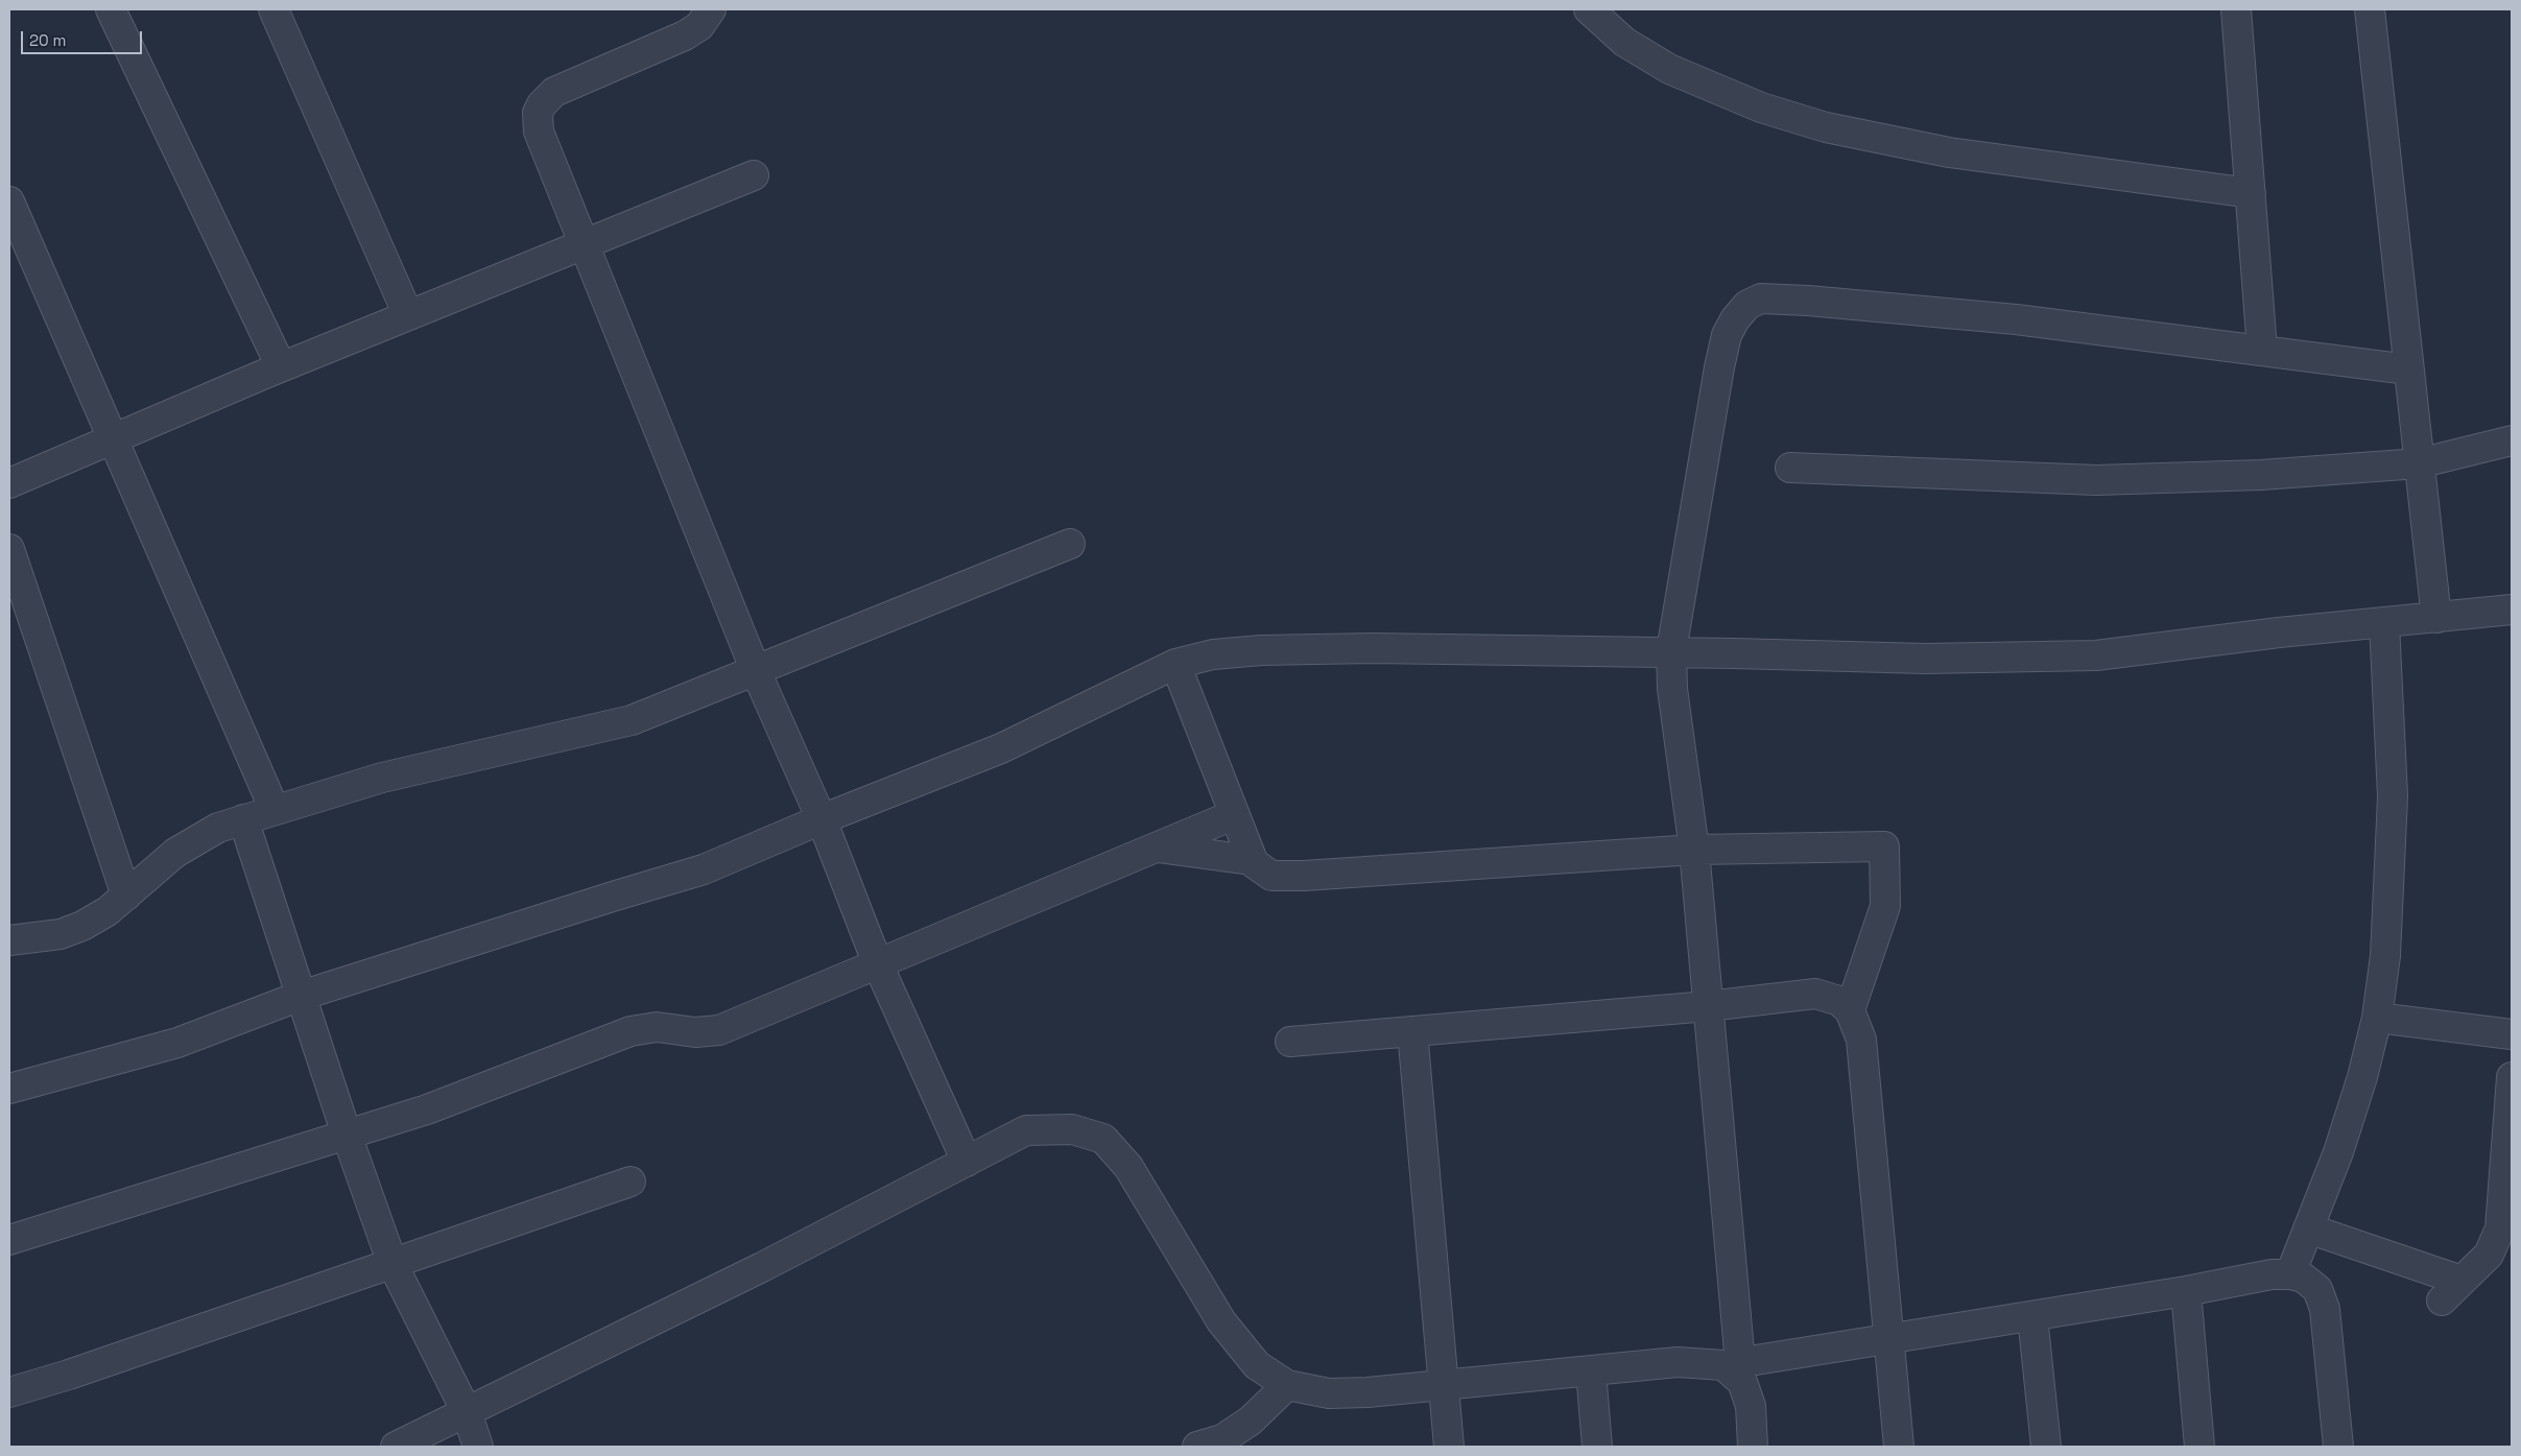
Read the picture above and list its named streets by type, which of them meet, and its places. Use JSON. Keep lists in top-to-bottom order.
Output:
{
  "scale_bar": "20 m"
}
